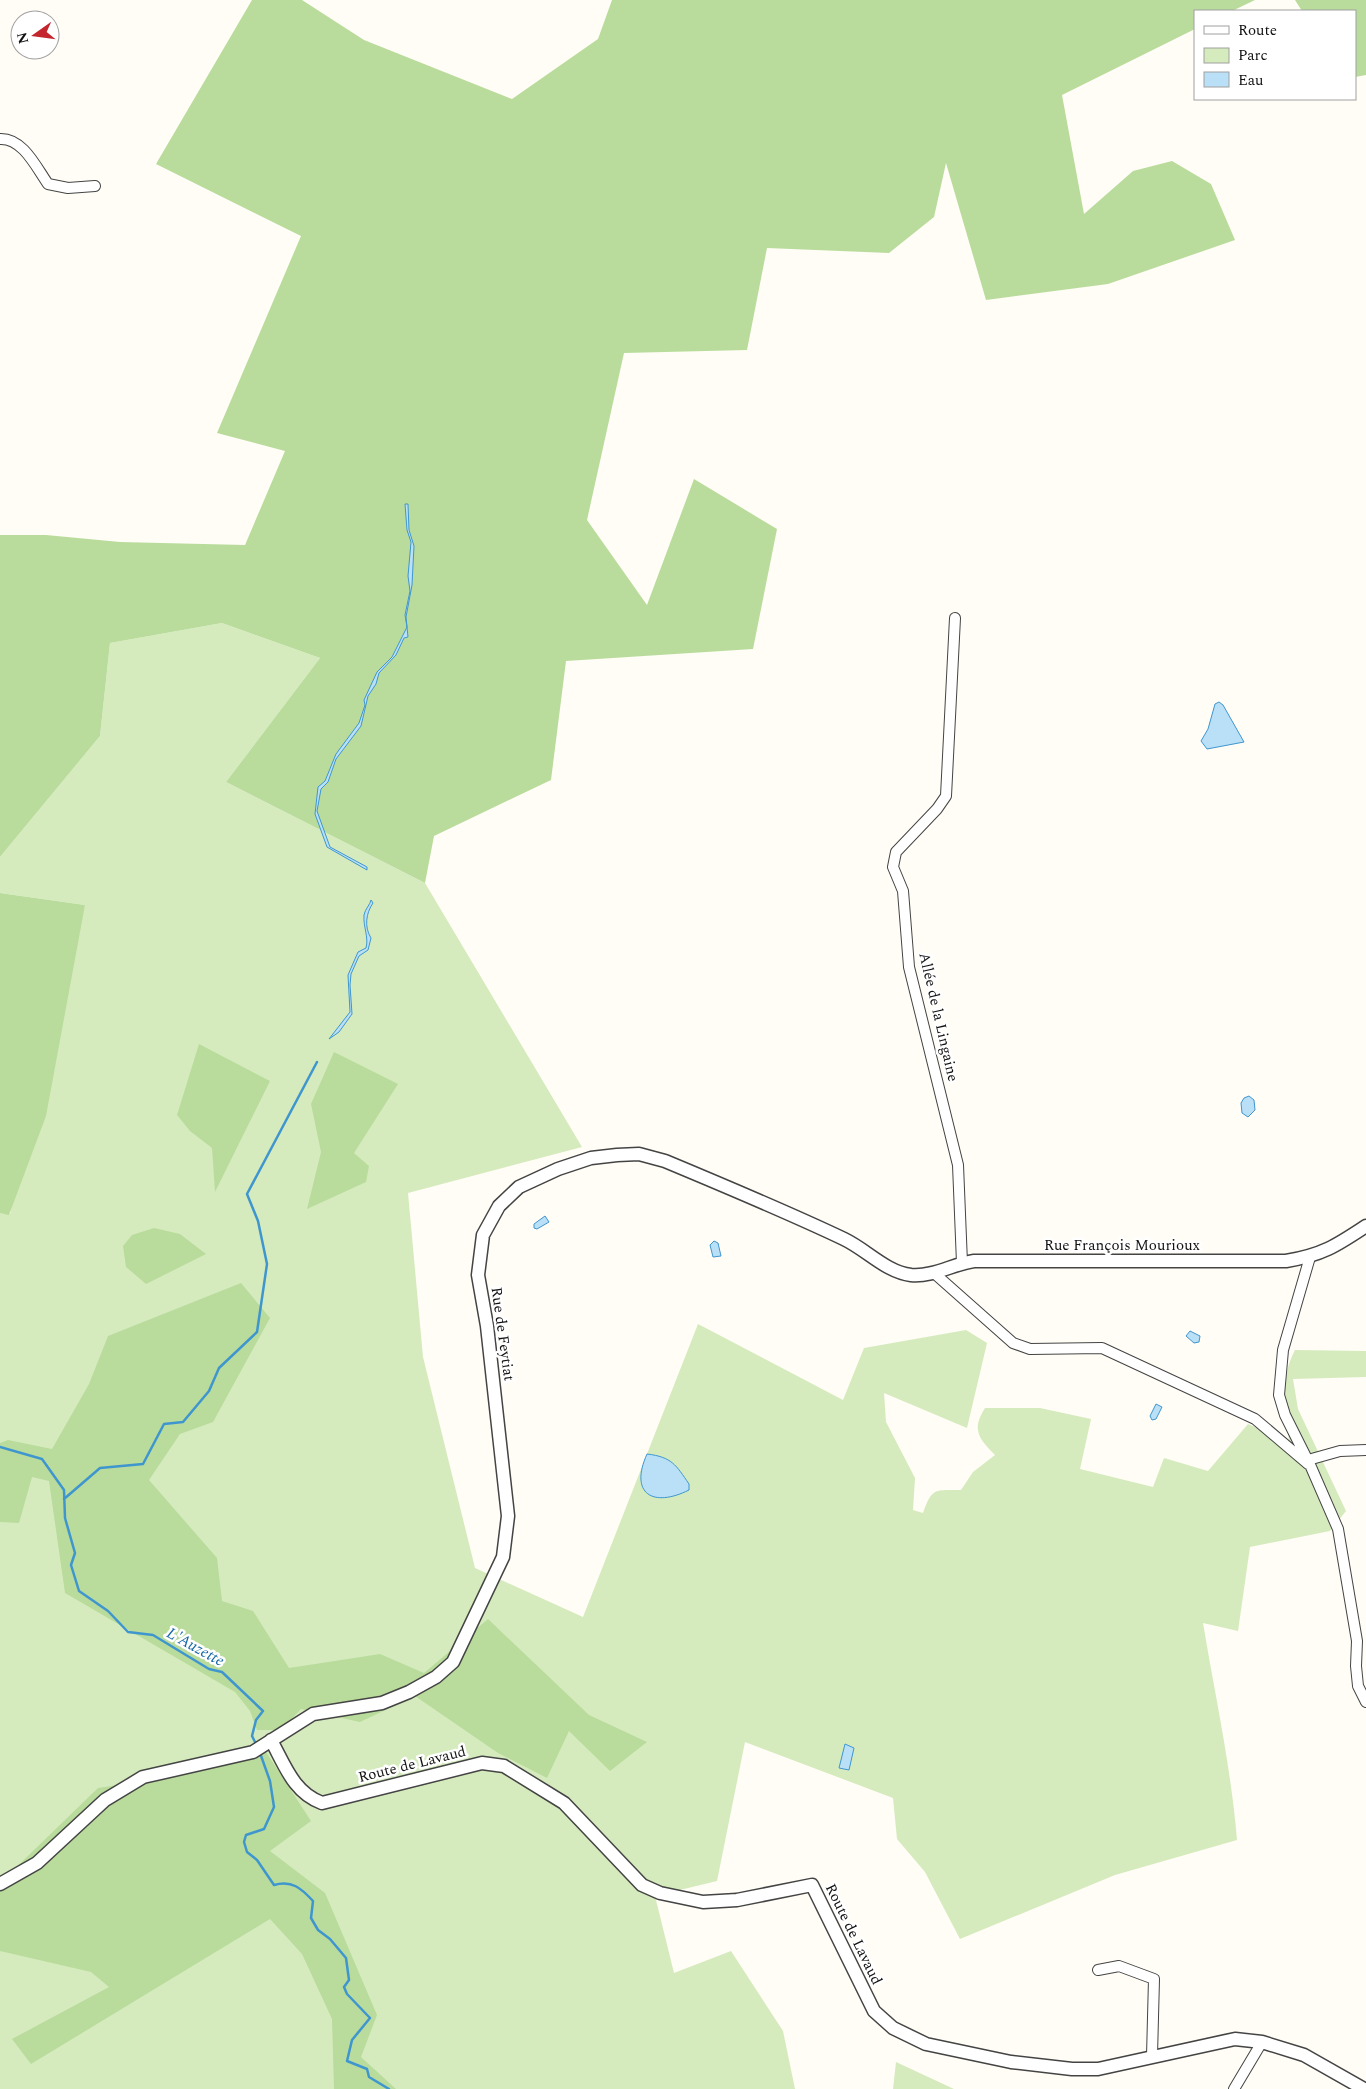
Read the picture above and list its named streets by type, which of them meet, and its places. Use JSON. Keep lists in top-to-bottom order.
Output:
{
  "streets": {
    "street": [
      "Allée de la Lingaine",
      "Rue François Mourioux",
      "Rue de Feytiat",
      "Route de Lavaud"
    ]
  },
  "crossings": [
    ["Allée de la Lingaine", "Rue François Mourioux"],
    ["Rue François Mourioux", "Rue de Feytiat"],
    ["Rue de Feytiat", "Route de Lavaud"]
  ],
  "water": ["L'Auzette"],
  "legend": ["Route", "Parc", "Eau"],
  "north": "left"
}
